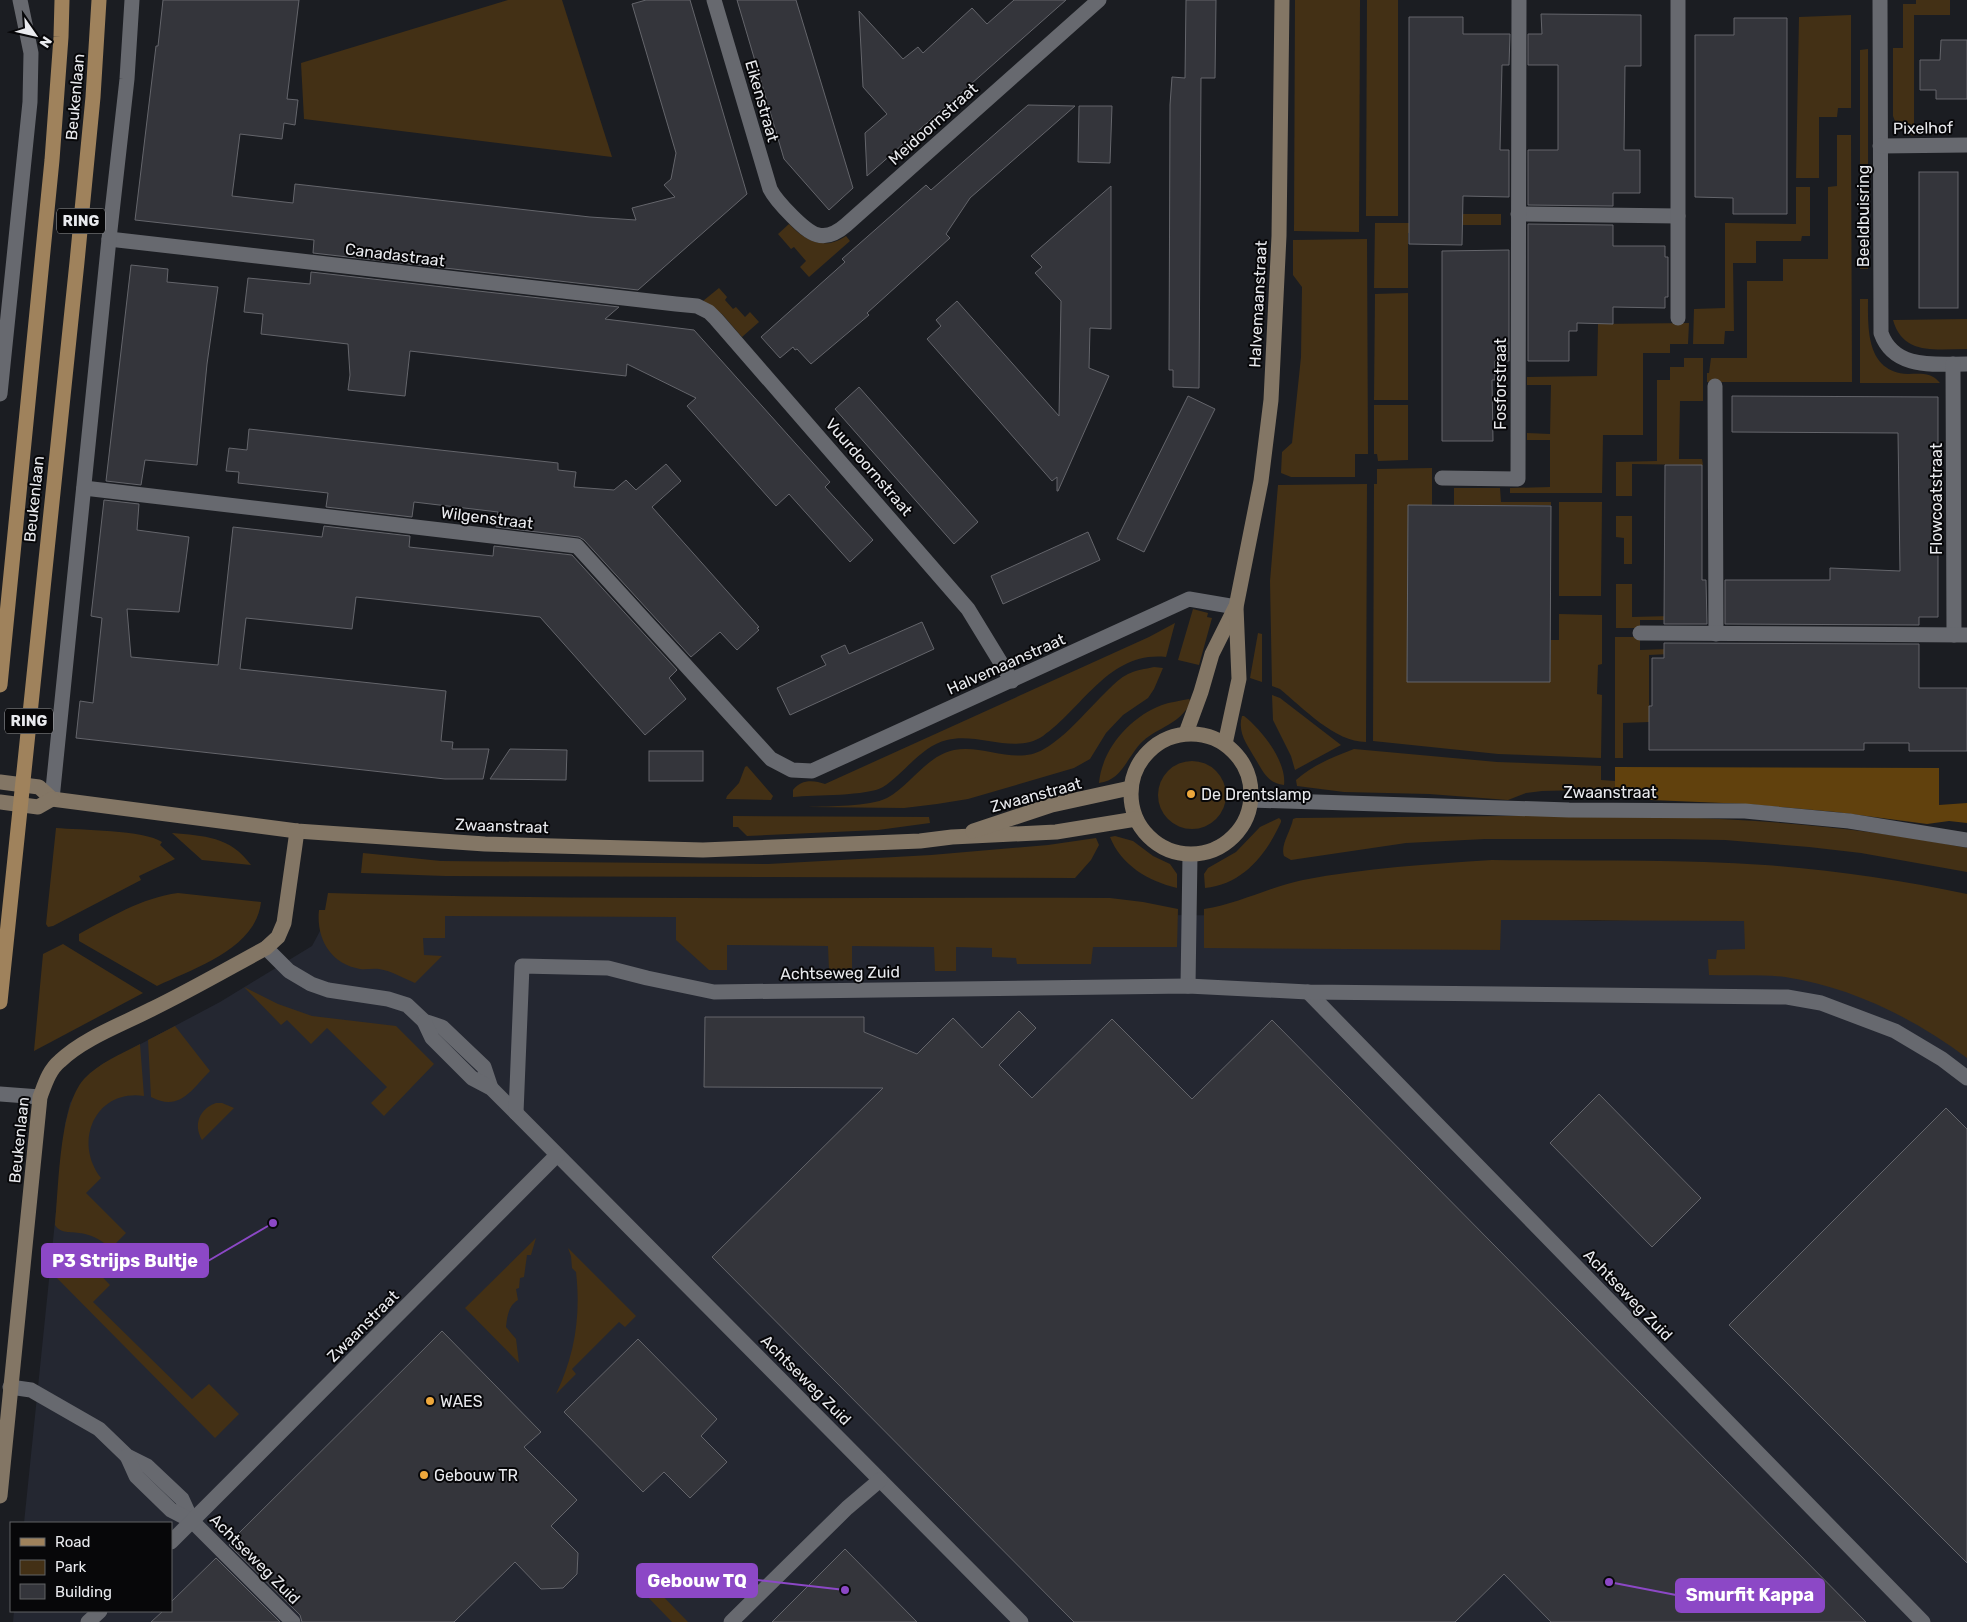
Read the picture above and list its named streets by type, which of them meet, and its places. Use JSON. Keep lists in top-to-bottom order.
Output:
{
  "streets": {
    "main road": ["Beukenlaan", "RING"],
    "street": [
      "Eikenstraat",
      "Meidoornstraat",
      "Pixelhof",
      "Beeldbuisring",
      "Canadastraat",
      "Halvemaanstraat",
      "Fosforstraat",
      "Vuurdoornstraat",
      "Flowcoatstraat",
      "Wilgenstraat",
      "Zwaanstraat",
      "Achtseweg Zuid"
    ]
  },
  "crossings": [
    ["Beukenlaan", "Zwaanstraat"],
    ["Beukenlaan", "Achtseweg Zuid"],
    ["Eikenstraat", "Meidoornstraat"],
    ["Pixelhof", "Beeldbuisring"],
    ["Beeldbuisring", "Flowcoatstraat"],
    ["Canadastraat", "Vuurdoornstraat"],
    ["Halvemaanstraat", "Vuurdoornstraat"],
    ["Halvemaanstraat", "Wilgenstraat"],
    ["Halvemaanstraat", "Zwaanstraat"],
    ["Zwaanstraat", "Achtseweg Zuid"]
  ],
  "places": [
    "De Drentslamp",
    "P3 Strijps Bultje",
    "WAES",
    "Gebouw TR",
    "Smurfit Kappa",
    "Gebouw TQ"
  ],
  "legend": ["Road", "Park", "Building"],
  "north": "bottom right"
}
